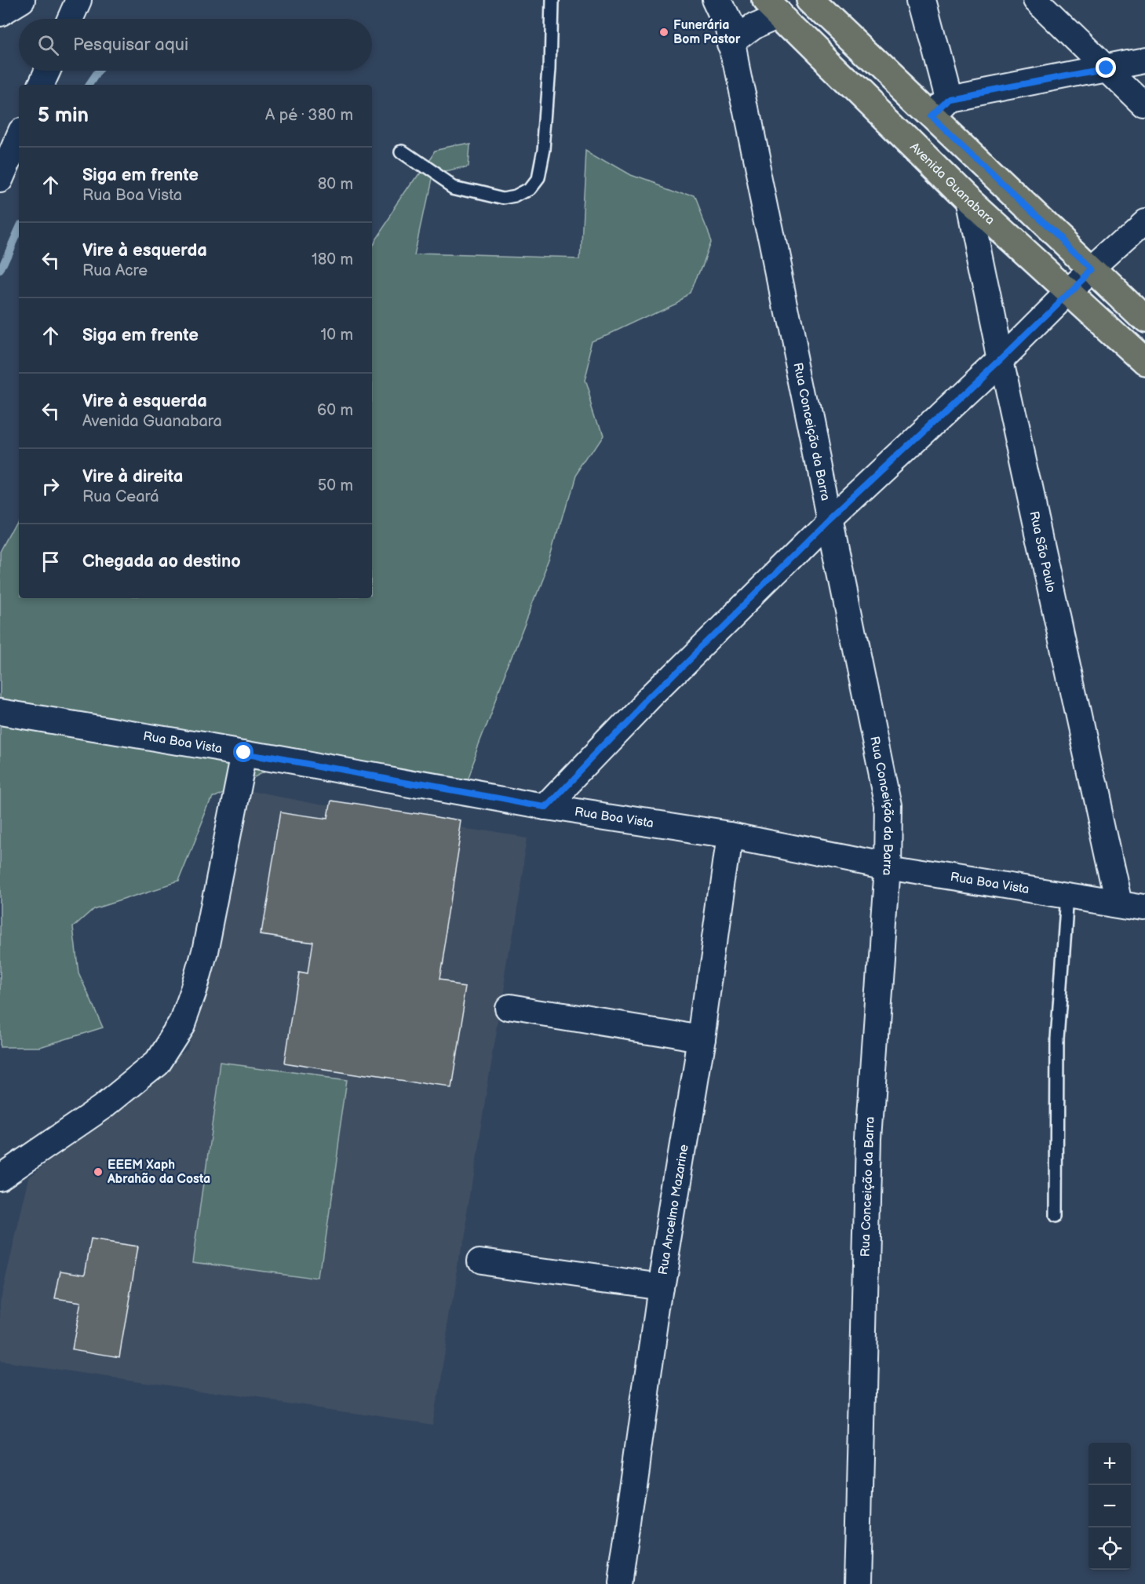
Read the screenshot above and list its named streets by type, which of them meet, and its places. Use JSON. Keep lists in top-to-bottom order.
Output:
{
  "streets": {
    "main road": ["Avenida Guanabara"],
    "street": [
      "Rua Conceição da Barra",
      "Rua São Paulo",
      "Rua Boa Vista",
      "Rua Ancelmo Mazarine"
    ]
  },
  "crossings": [
    ["Avenida Guanabara", "Rua São Paulo"],
    ["Rua Conceição da Barra", "Rua Boa Vista"],
    ["Rua São Paulo", "Rua Boa Vista"],
    ["Rua Boa Vista", "Rua Ancelmo Mazarine"]
  ],
  "places": ["Funerária Bom Pastor", "EEEM Xaph Abrahão da Costa"],
  "page": {
    "search": "Pesquisar aqui",
    "heading": ["5 min", "A pé · 380 m"],
    "list": [
      ["Siga em frente", "Rua Boa Vista", "80 m"],
      ["Vire à esquerda", "Rua Acre", "180 m"],
      ["Siga em frente", "10 m"],
      ["Vire à esquerda", "Avenida Guanabara", "60 m"],
      ["Vire à direita", "Rua Ceará", "50 m"],
      "Chegada ao destino"
    ],
    "map_buttons": ["+", "−"]
  }
}
